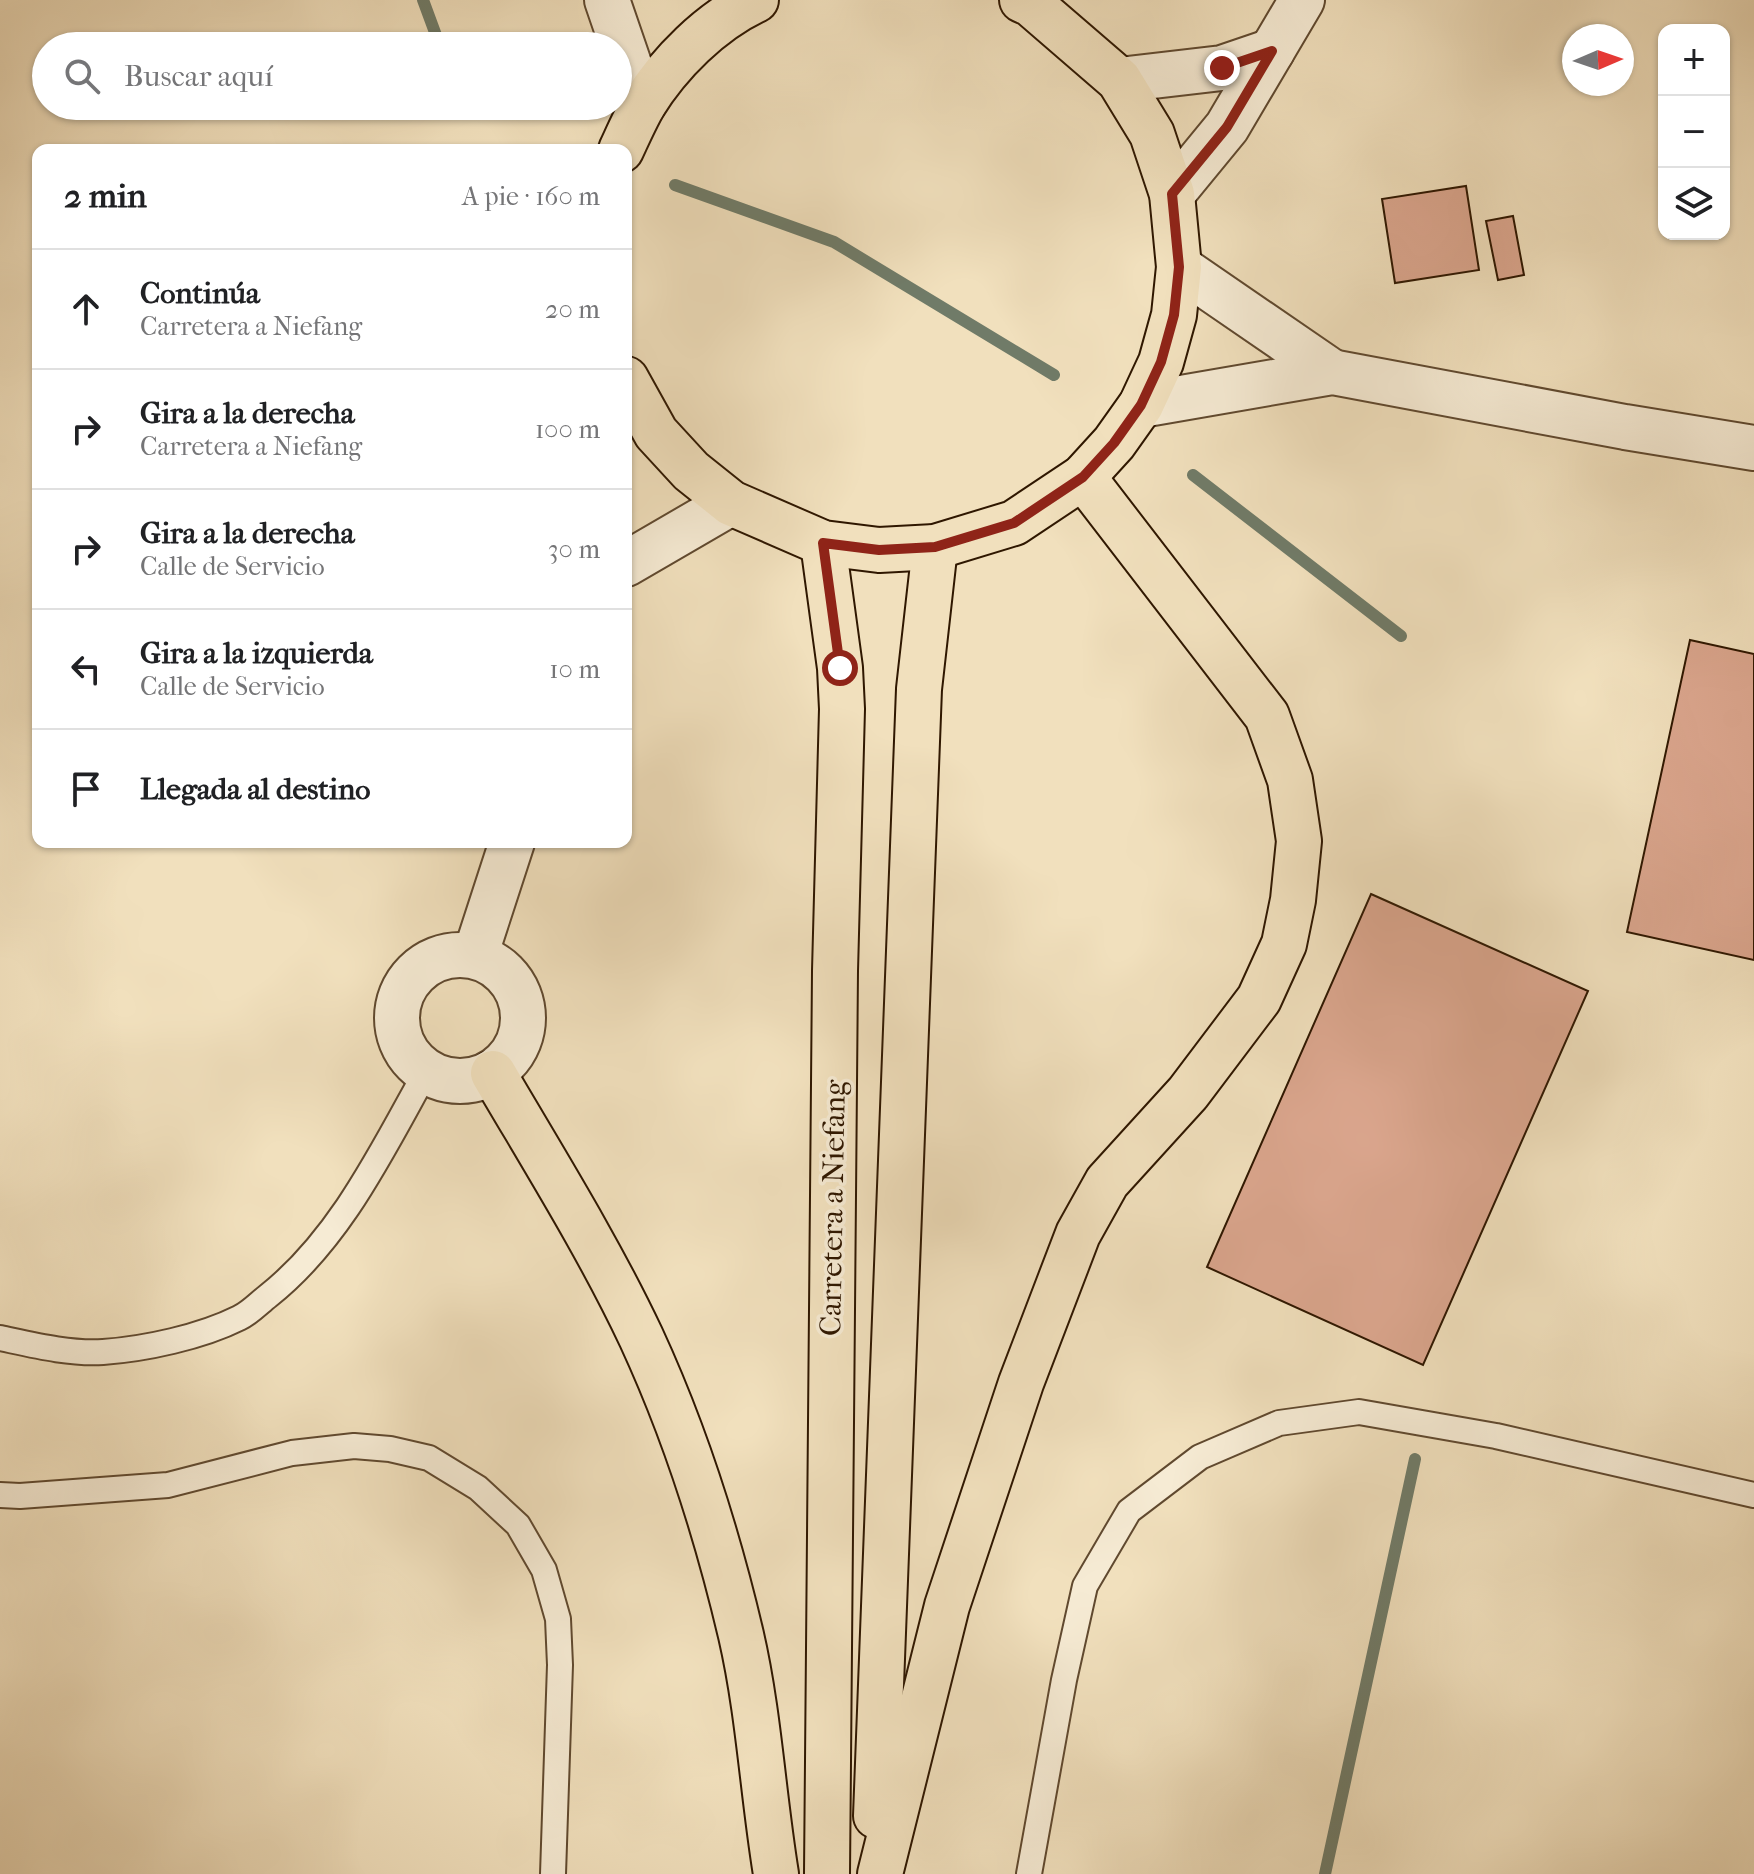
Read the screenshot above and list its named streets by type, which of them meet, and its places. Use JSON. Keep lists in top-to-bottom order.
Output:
{
  "streets": {
    "main road": ["Carretera a Niefang"]
  },
  "north": "right",
  "page": {
    "map_buttons": ["+", "−"],
    "search": "Buscar aquí",
    "heading": ["2 min", "A pie · 160 m"],
    "list": [
      ["Continúa", "Carretera a Niefang", "20 m"],
      ["Gira a la derecha", "Carretera a Niefang", "100 m"],
      ["Gira a la derecha", "Calle de Servicio", "30 m"],
      ["Gira a la izquierda", "Calle de Servicio", "10 m"],
      "Llegada al destino"
    ]
  }
}
